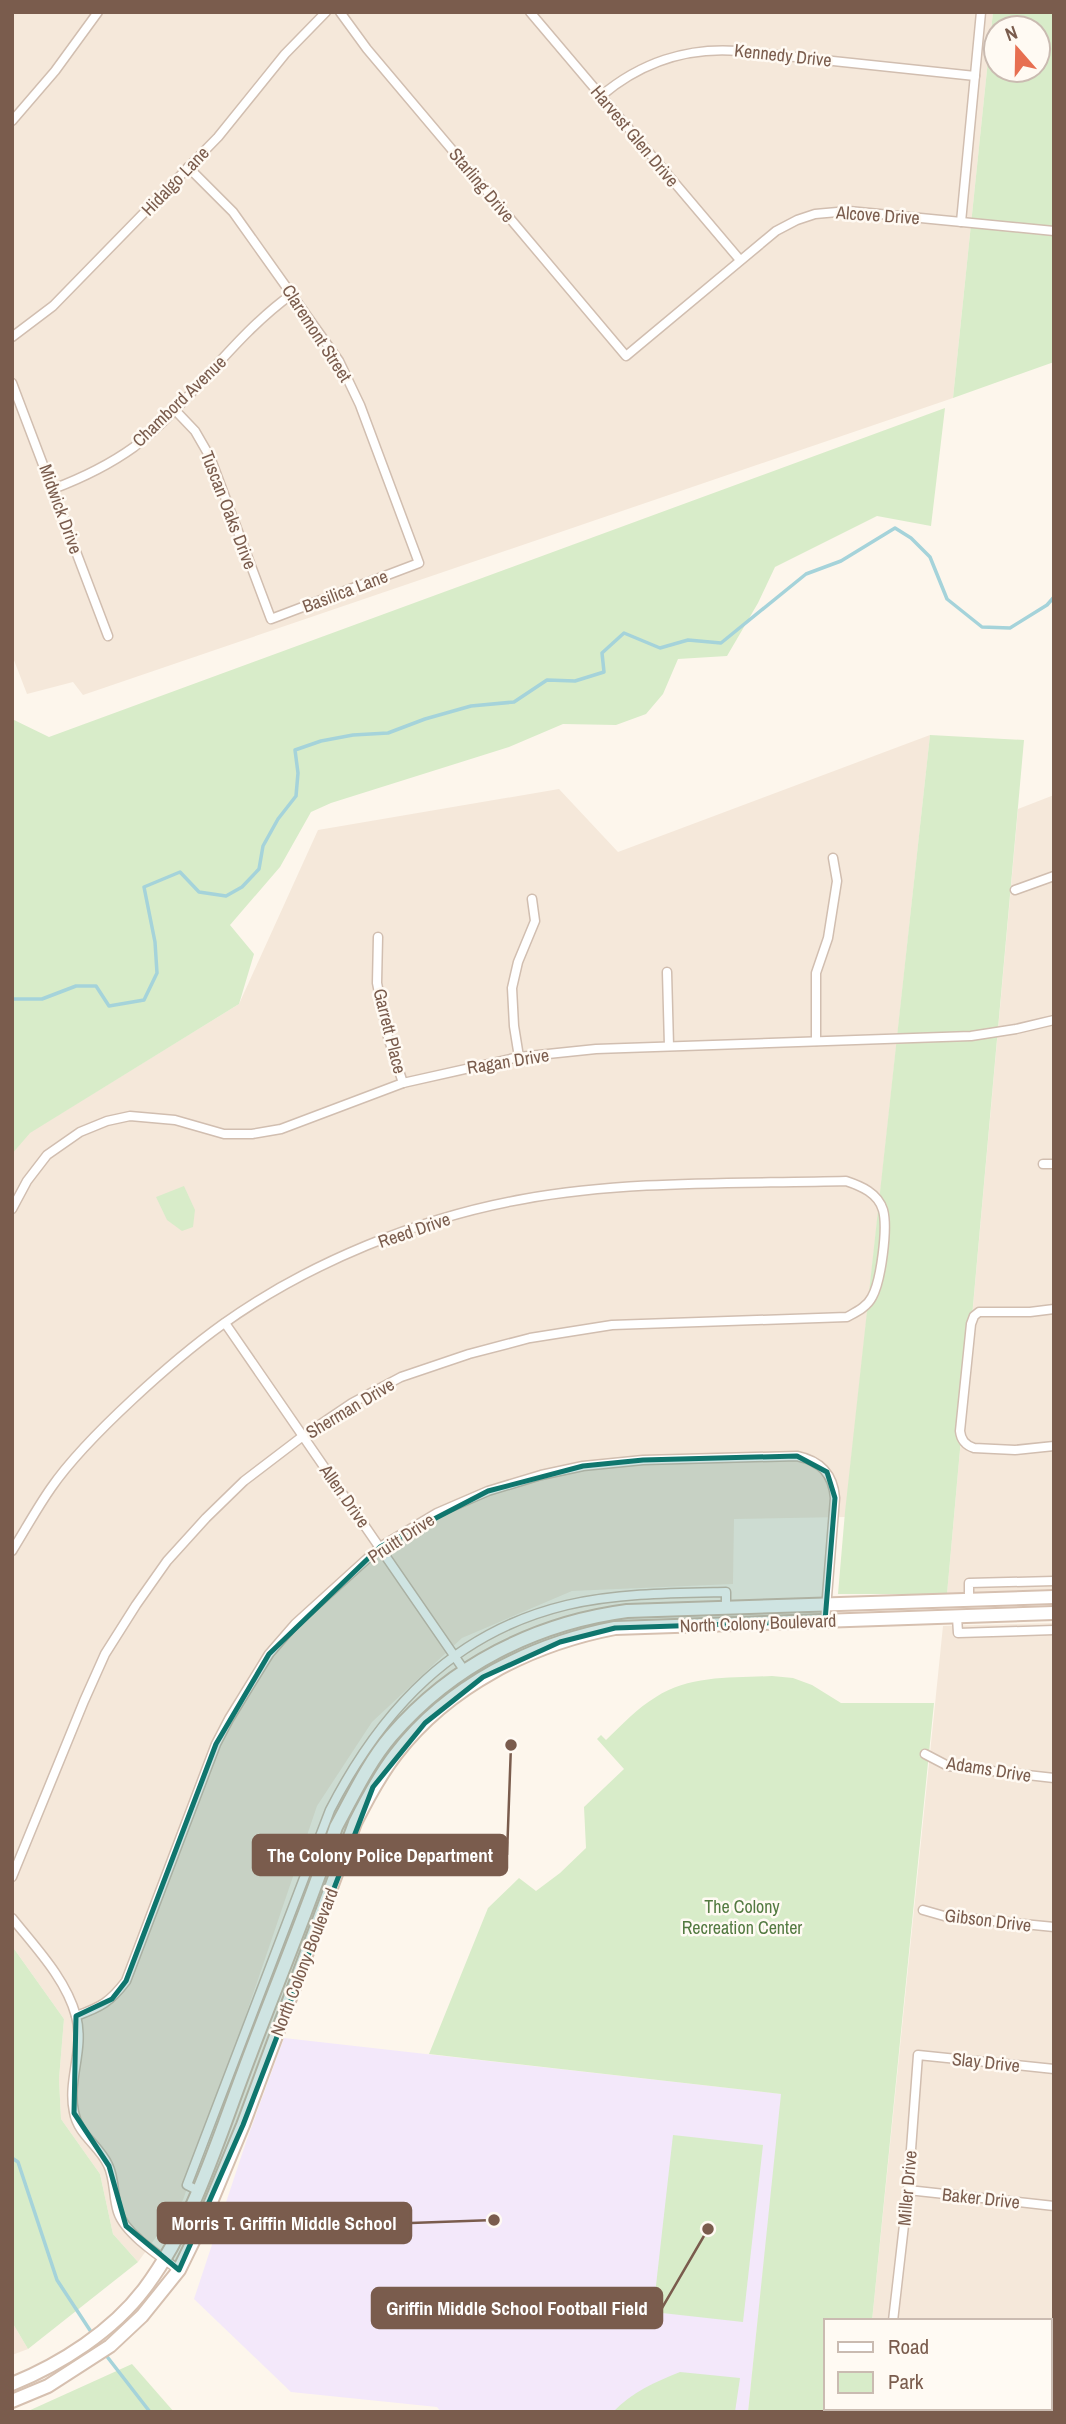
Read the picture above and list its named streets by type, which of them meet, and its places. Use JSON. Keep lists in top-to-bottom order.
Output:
{
  "streets": {
    "main road": ["North Colony Boulevard"],
    "street": [
      "Kennedy Drive",
      "Harvest Glen Drive",
      "Hidalgo Lane",
      "Starling Drive",
      "Alcove Drive",
      "Claremont Street",
      "Chambord Avenue",
      "Midwick Drive",
      "Tuscan Oaks Drive",
      "Basilica Lane",
      "Garrett Place",
      "Ragan Drive",
      "Reed Drive",
      "Sherman Drive",
      "Allen Drive",
      "Pruitt Drive",
      "Adams Drive",
      "Gibson Drive",
      "Slay Drive",
      "Miller Drive",
      "Baker Drive"
    ]
  },
  "crossings": [
    ["Kennedy Drive", "Harvest Glen Drive"],
    ["Harvest Glen Drive", "Alcove Drive"],
    ["Hidalgo Lane", "Claremont Street"],
    ["Starling Drive", "Alcove Drive"],
    ["Claremont Street", "Chambord Avenue"],
    ["Claremont Street", "Basilica Lane"],
    ["Chambord Avenue", "Midwick Drive"],
    ["Chambord Avenue", "Tuscan Oaks Drive"],
    ["Tuscan Oaks Drive", "Basilica Lane"],
    ["Garrett Place", "Ragan Drive"],
    ["Reed Drive", "Sherman Drive"],
    ["Reed Drive", "Allen Drive"],
    ["Sherman Drive", "Allen Drive"],
    ["Allen Drive", "Pruitt Drive"],
    ["Allen Drive", "North Colony Boulevard"],
    ["Pruitt Drive", "North Colony Boulevard"],
    ["Slay Drive", "Miller Drive"],
    ["Miller Drive", "Baker Drive"]
  ],
  "parks": ["The Colony Recreation Center"],
  "places": ["The Colony Police Department", "Morris T. Griffin Middle School", "Griffin Middle School Football Field"],
  "legend": ["Road", "Park"],
  "north": "top"
}
